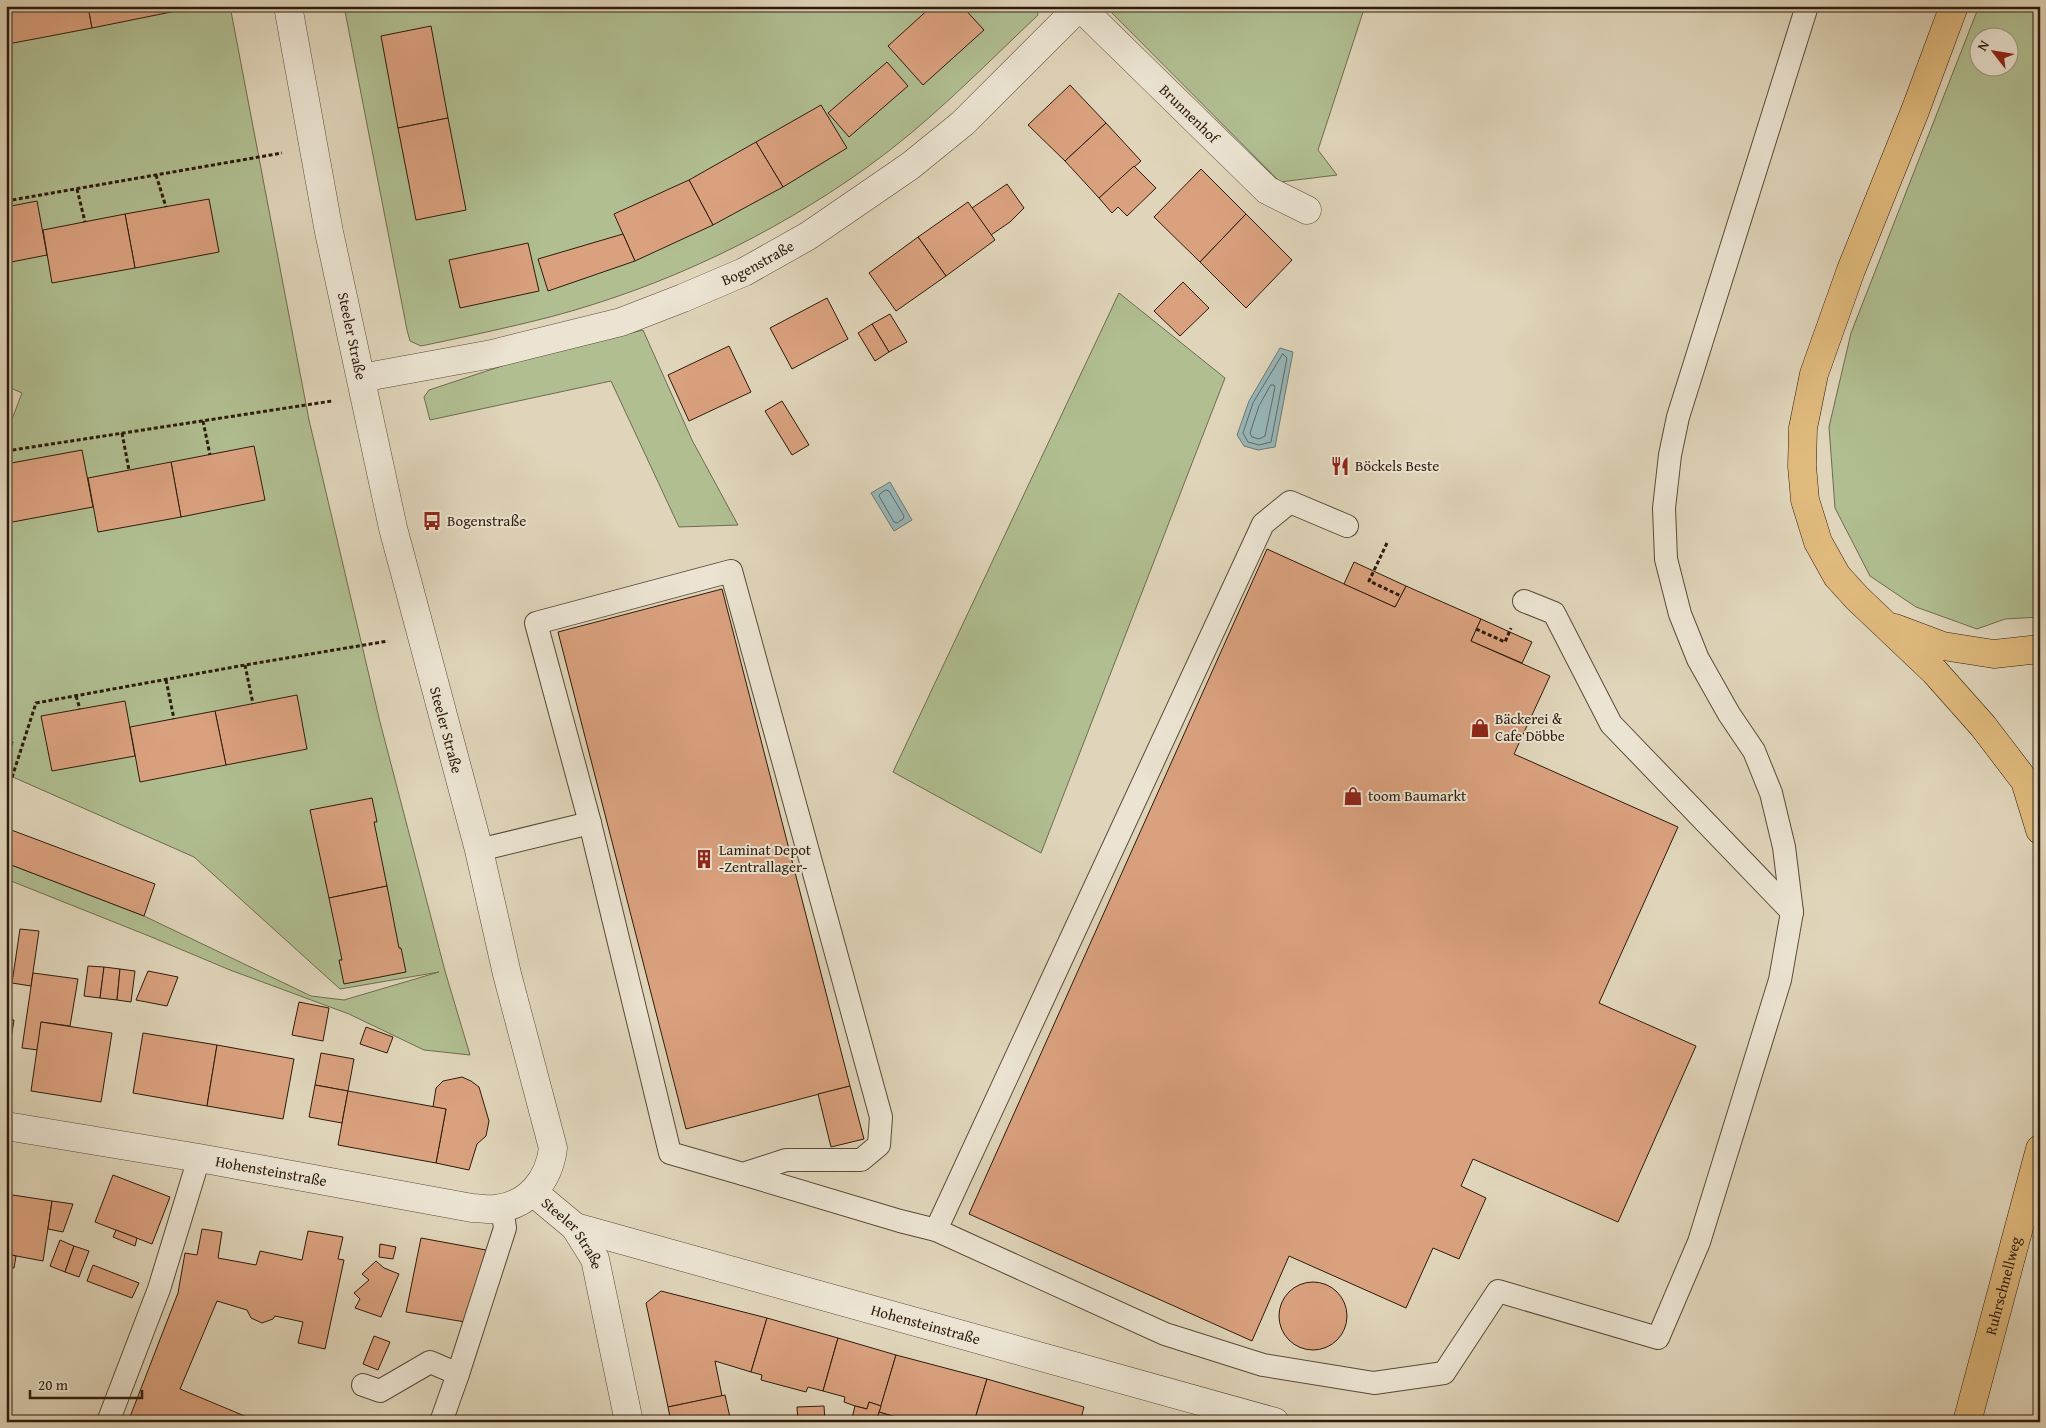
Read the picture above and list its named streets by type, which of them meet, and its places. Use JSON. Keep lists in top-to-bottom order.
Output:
{
  "streets": {
    "highway": ["Ruhrschnellweg"],
    "street": [
      "Brunnenhof",
      "Bogenstraße",
      "Steeler Straße",
      "Hohensteinstraße"
    ]
  },
  "crossings": [
    ["Brunnenhof", "Bogenstraße"],
    ["Bogenstraße", "Steeler Straße"],
    ["Steeler Straße", "Hohensteinstraße"]
  ],
  "places": {
    "restaurant": ["Böckels Beste"],
    "bus stop": ["Bogenstraße"],
    "shop": ["Bäckerei & Cafe Döbbe", "toom Baumarkt"],
    "building": ["Laminat Depot -Zentrallager-"]
  },
  "scale_bar": "20 m",
  "north": "top left"
}
